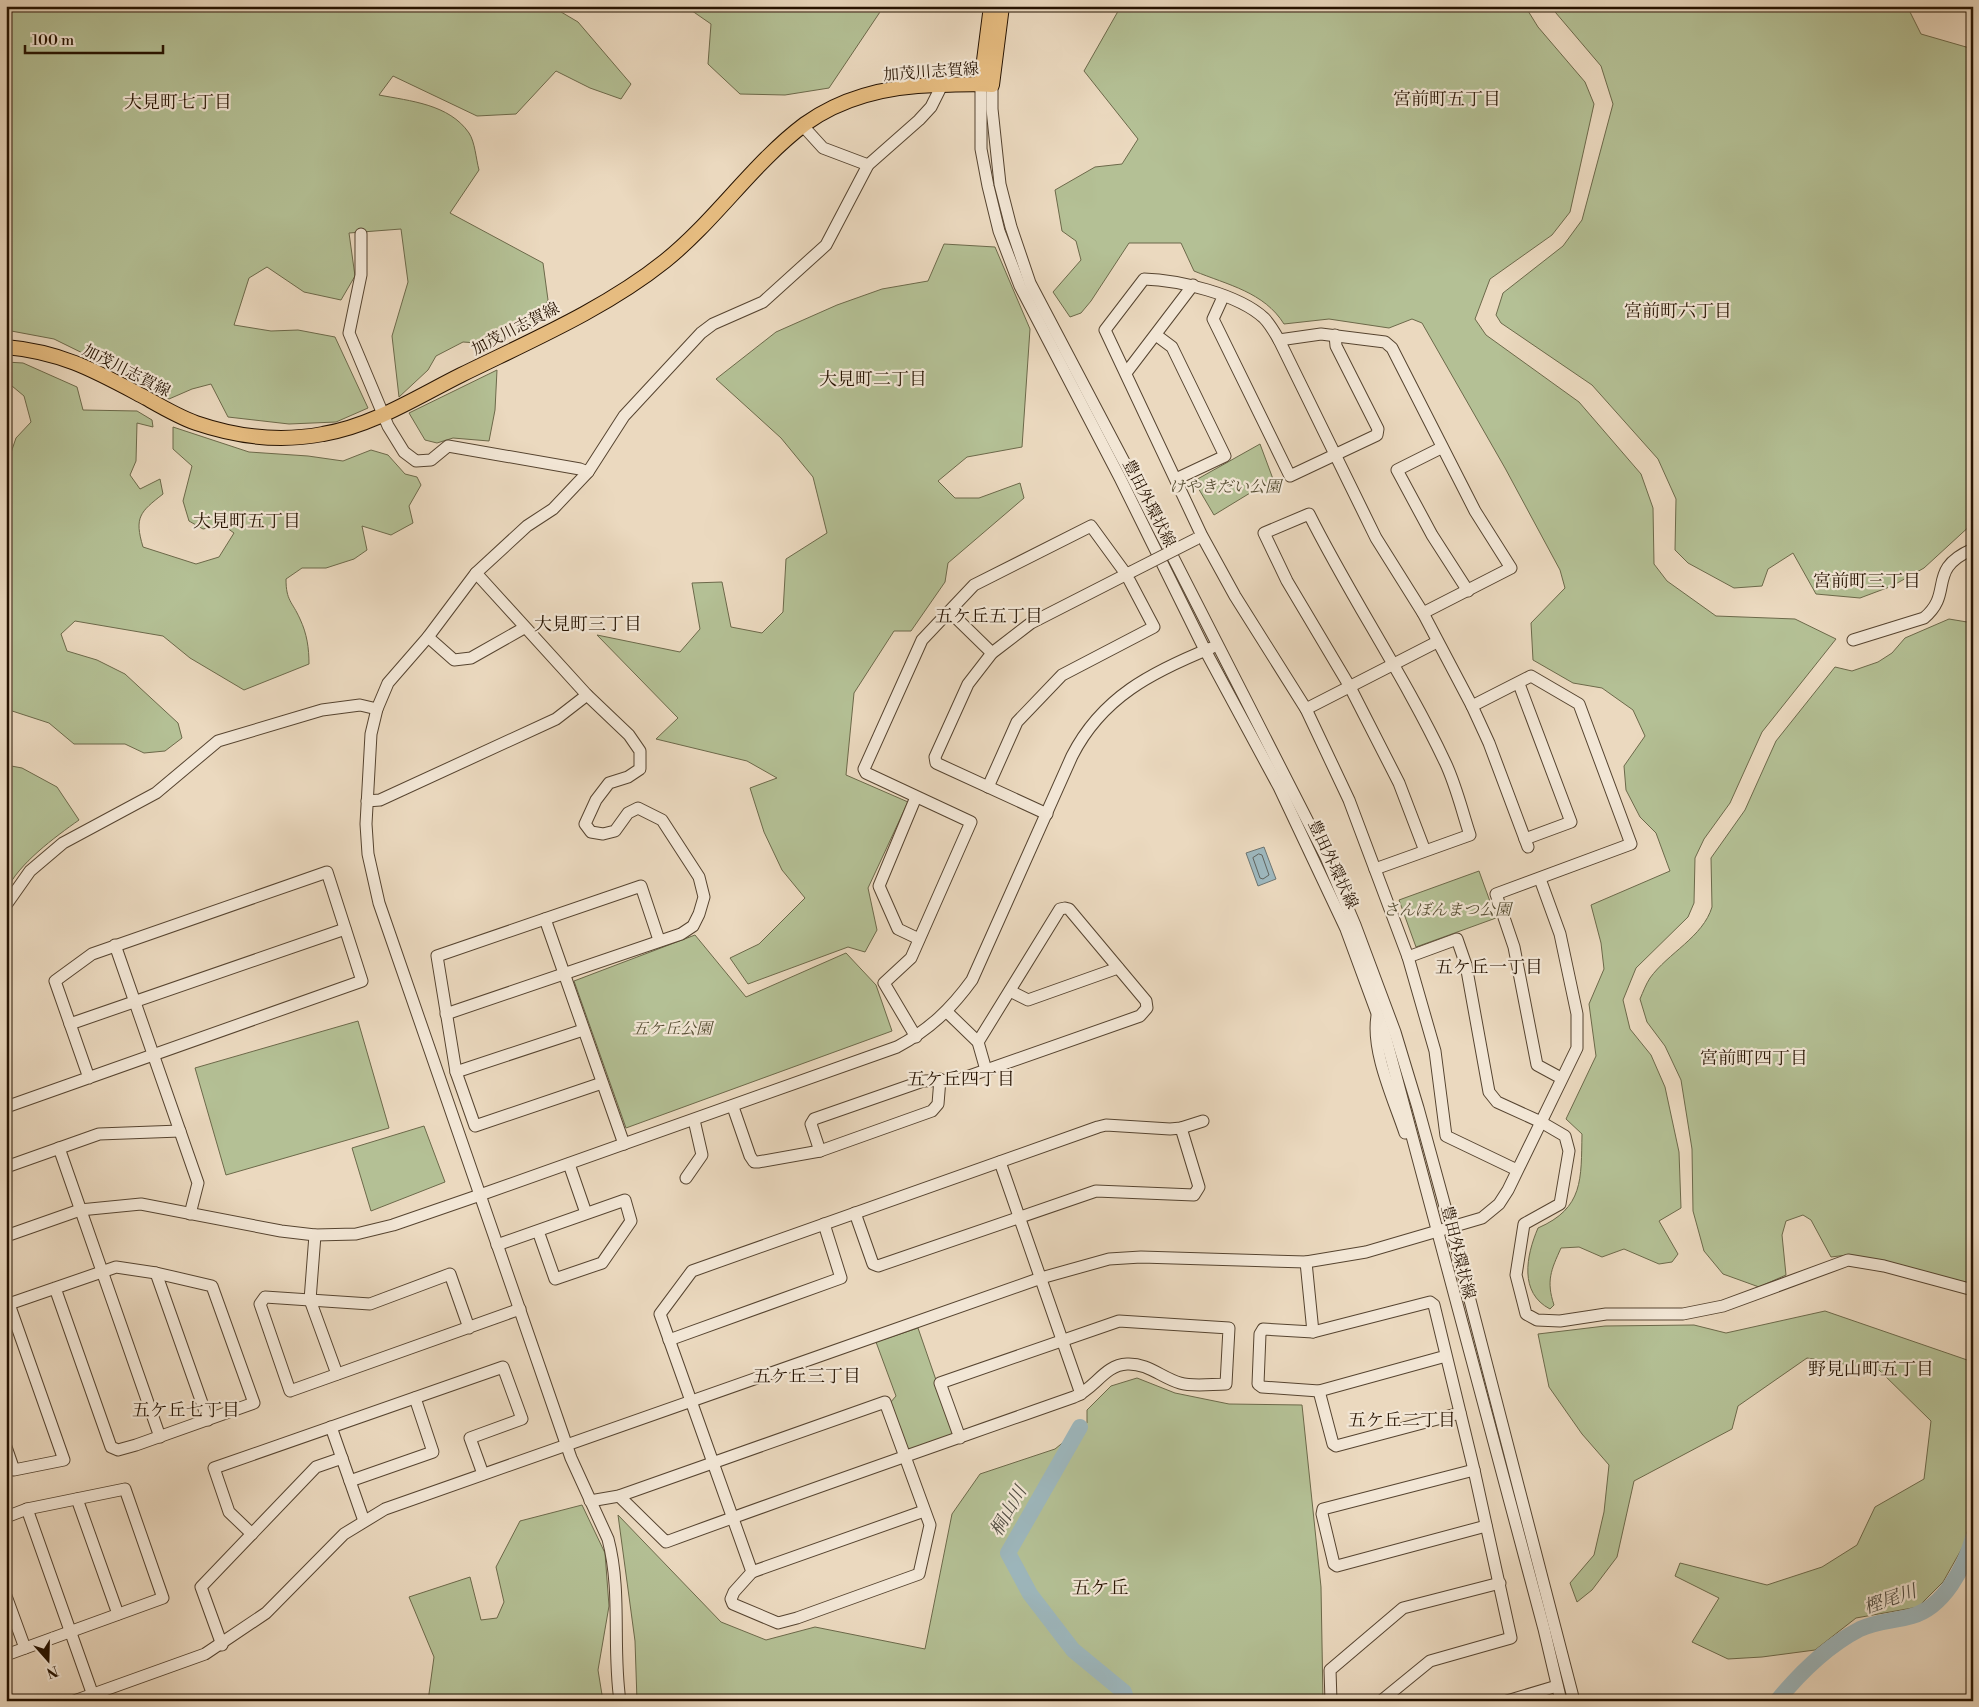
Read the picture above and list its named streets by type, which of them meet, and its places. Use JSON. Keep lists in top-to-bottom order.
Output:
{
  "streets": {
    "main road": ["加茂川志賀線"],
    "street": ["豊田外環状線"]
  },
  "crossings": [
    ["加茂川志賀線", "豊田外環状線"]
  ],
  "districts": [
    "宮前町五丁目",
    "大見町七丁目",
    "宮前町六丁目",
    "大見町二丁目",
    "大見町五丁目",
    "宮前町三丁目",
    "五ケ丘五丁目",
    "大見町三丁目",
    "五ケ丘一丁目",
    "宮前町四丁目",
    "五ケ丘四丁目",
    "野見山町五丁目",
    "五ケ丘三丁目",
    "五ケ丘七丁目",
    "五ケ丘二丁目",
    "五ケ丘"
  ],
  "water": ["桐山川", "樫尾川"],
  "parks": ["けやきだい公園", "さんぼんまつ公園", "五ケ丘公園"],
  "scale_bar": "100 m",
  "north": "bottom"
}
